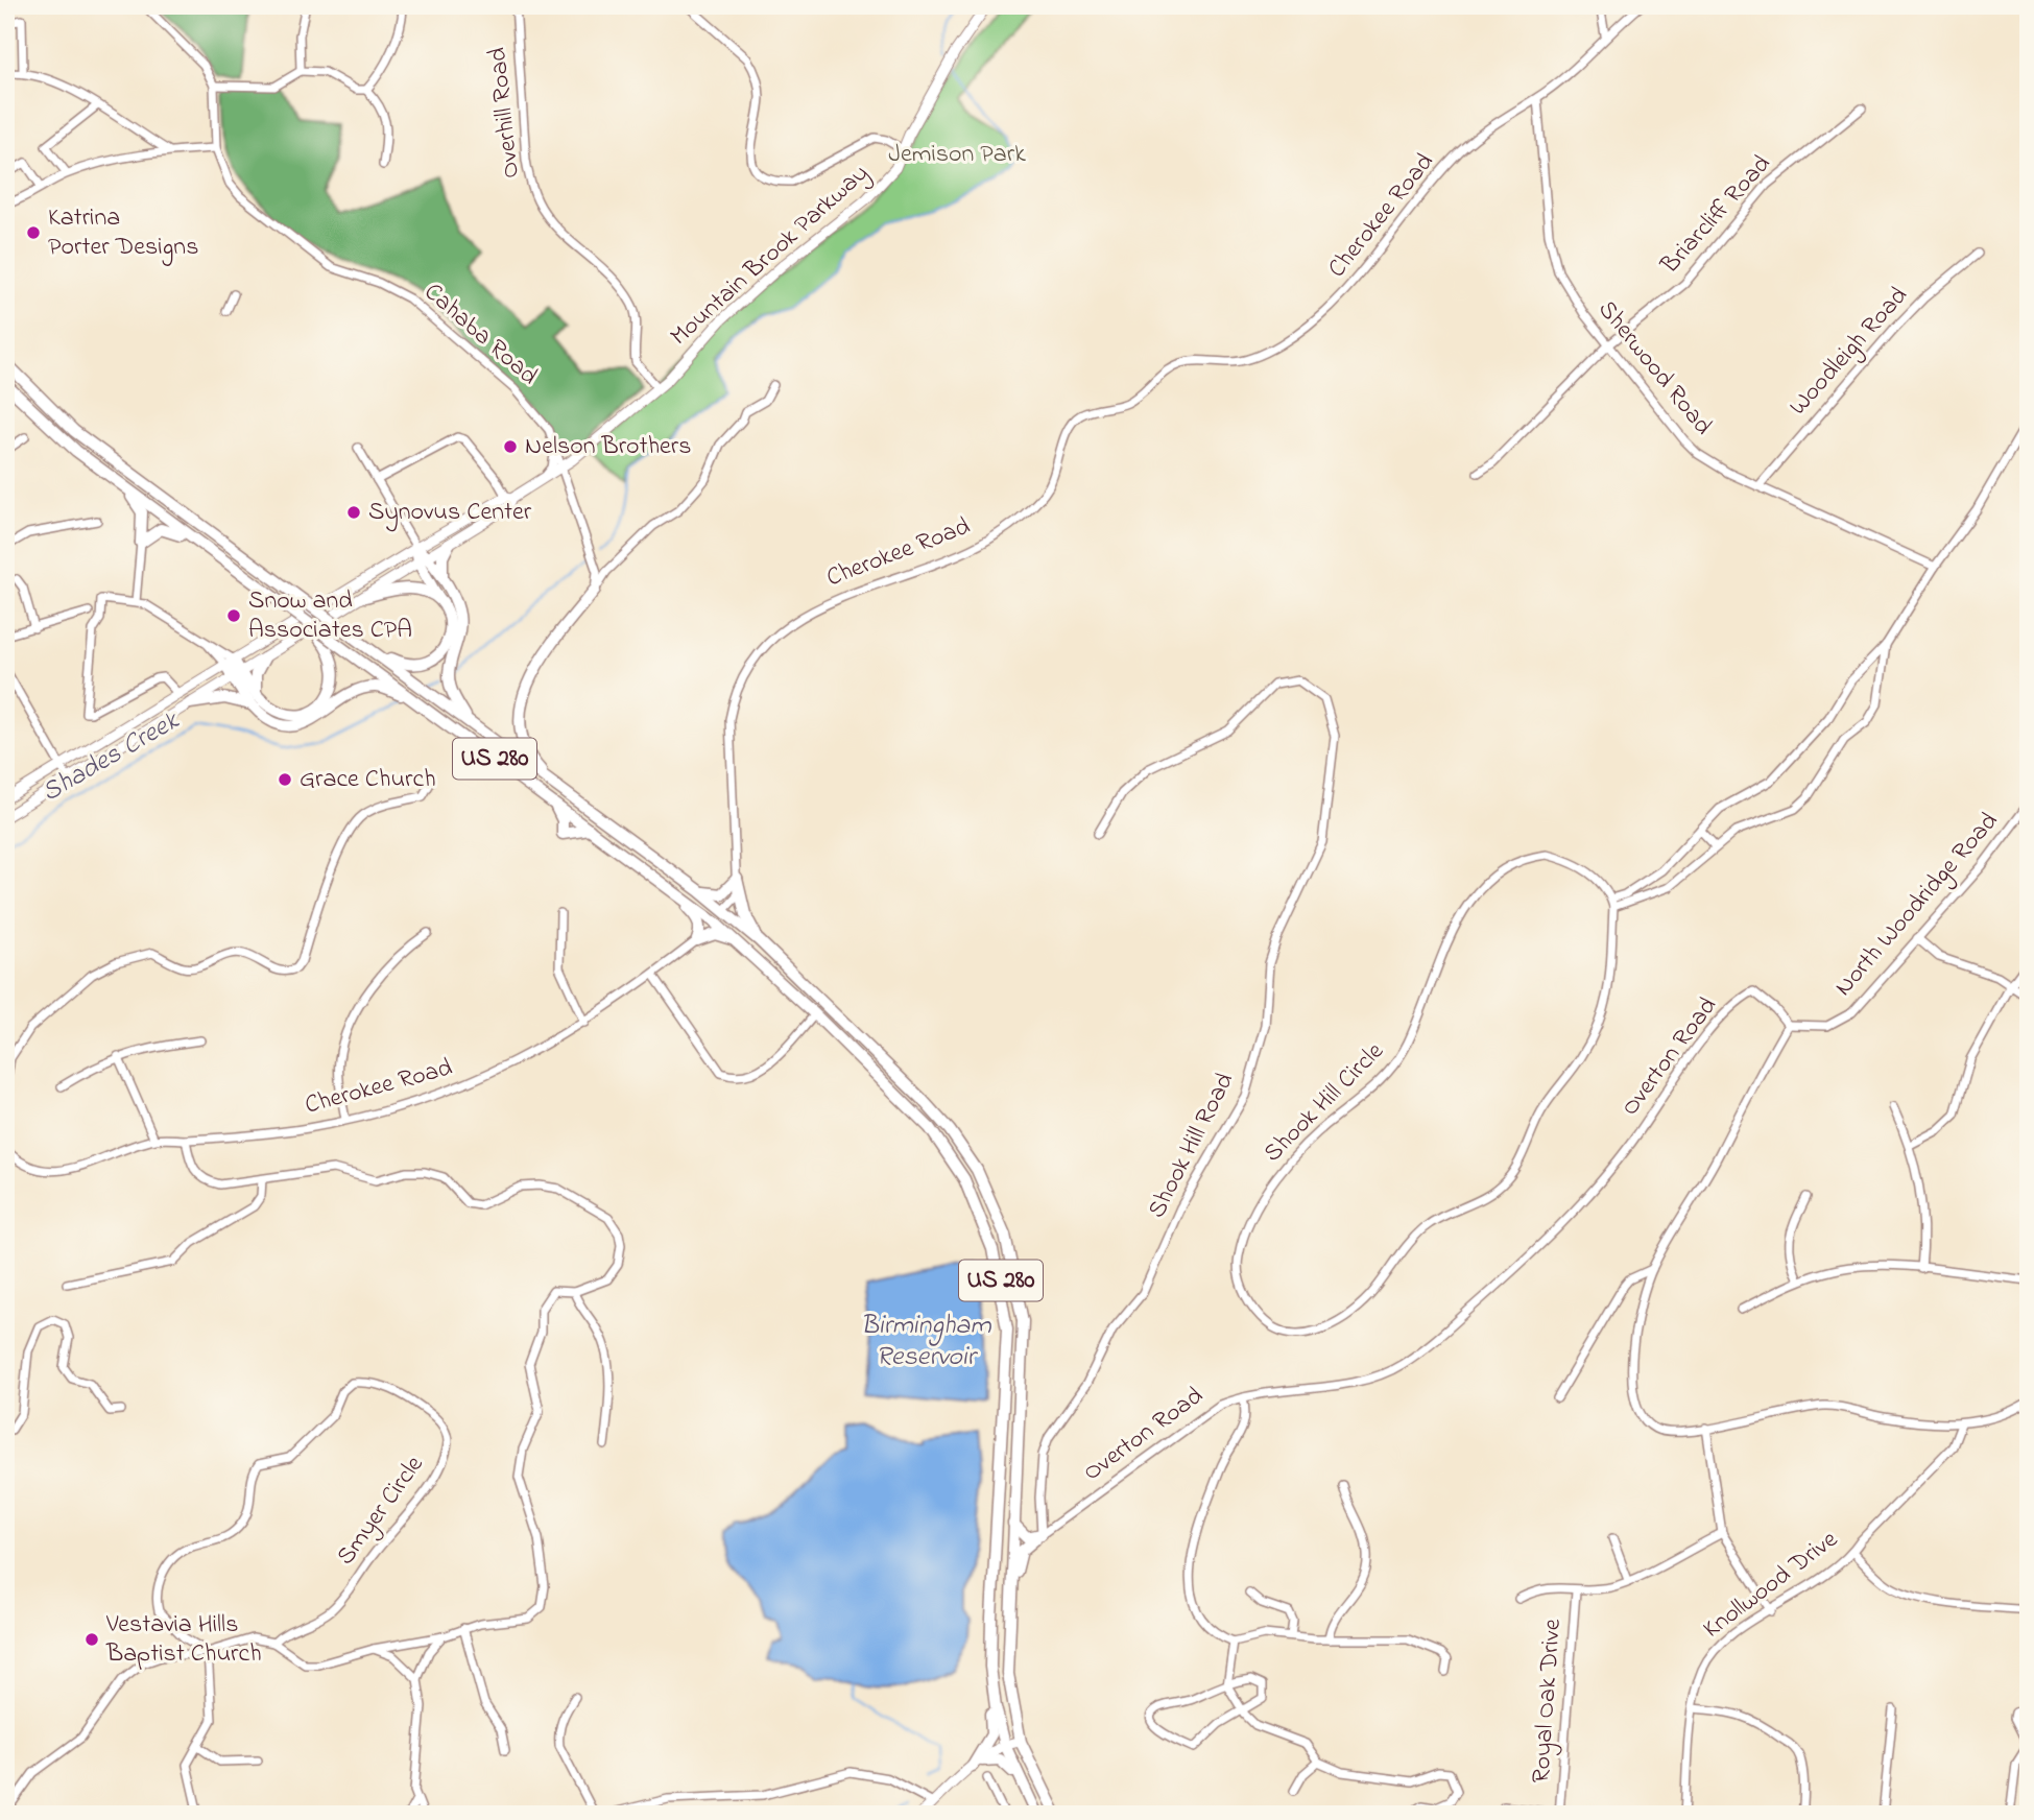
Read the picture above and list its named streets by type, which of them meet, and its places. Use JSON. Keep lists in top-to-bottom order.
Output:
{
  "streets": {
    "highway": ["US 280"],
    "main road": ["Mountain Brook Parkway"],
    "street": [
      "Overhill Road",
      "Briarcliff Road",
      "Cherokee Road",
      "Cahaba Road",
      "Woodleigh Road",
      "Sherwood Road",
      "North Woodridge Road",
      "Overton Road",
      "Shook Hill Circle",
      "Shook Hill Road",
      "Smyer Circle",
      "Knollwood Drive",
      "Royal Oak Drive"
    ]
  },
  "crossings": [
    ["Overhill Road", "Mountain Brook Parkway"],
    ["Briarcliff Road", "Sherwood Road"],
    ["Cherokee Road", "Sherwood Road"],
    ["Cherokee Road", "US 280"],
    ["Mountain Brook Parkway", "Cahaba Road"],
    ["Woodleigh Road", "Sherwood Road"],
    ["US 280", "Overton Road"],
    ["North Woodridge Road", "Overton Road"],
    ["Overton Road", "Shook Hill Road"]
  ],
  "water": ["Shades Creek", "Birmingham Reservoir"],
  "parks": ["Jemison Park"],
  "places": [
    "Katrina Porter Designs",
    "Nelson Brothers",
    "Synovus Center",
    "Snow and Associates CPA",
    "Grace Church",
    "Vestavia Hills Baptist Church"
  ]
}
